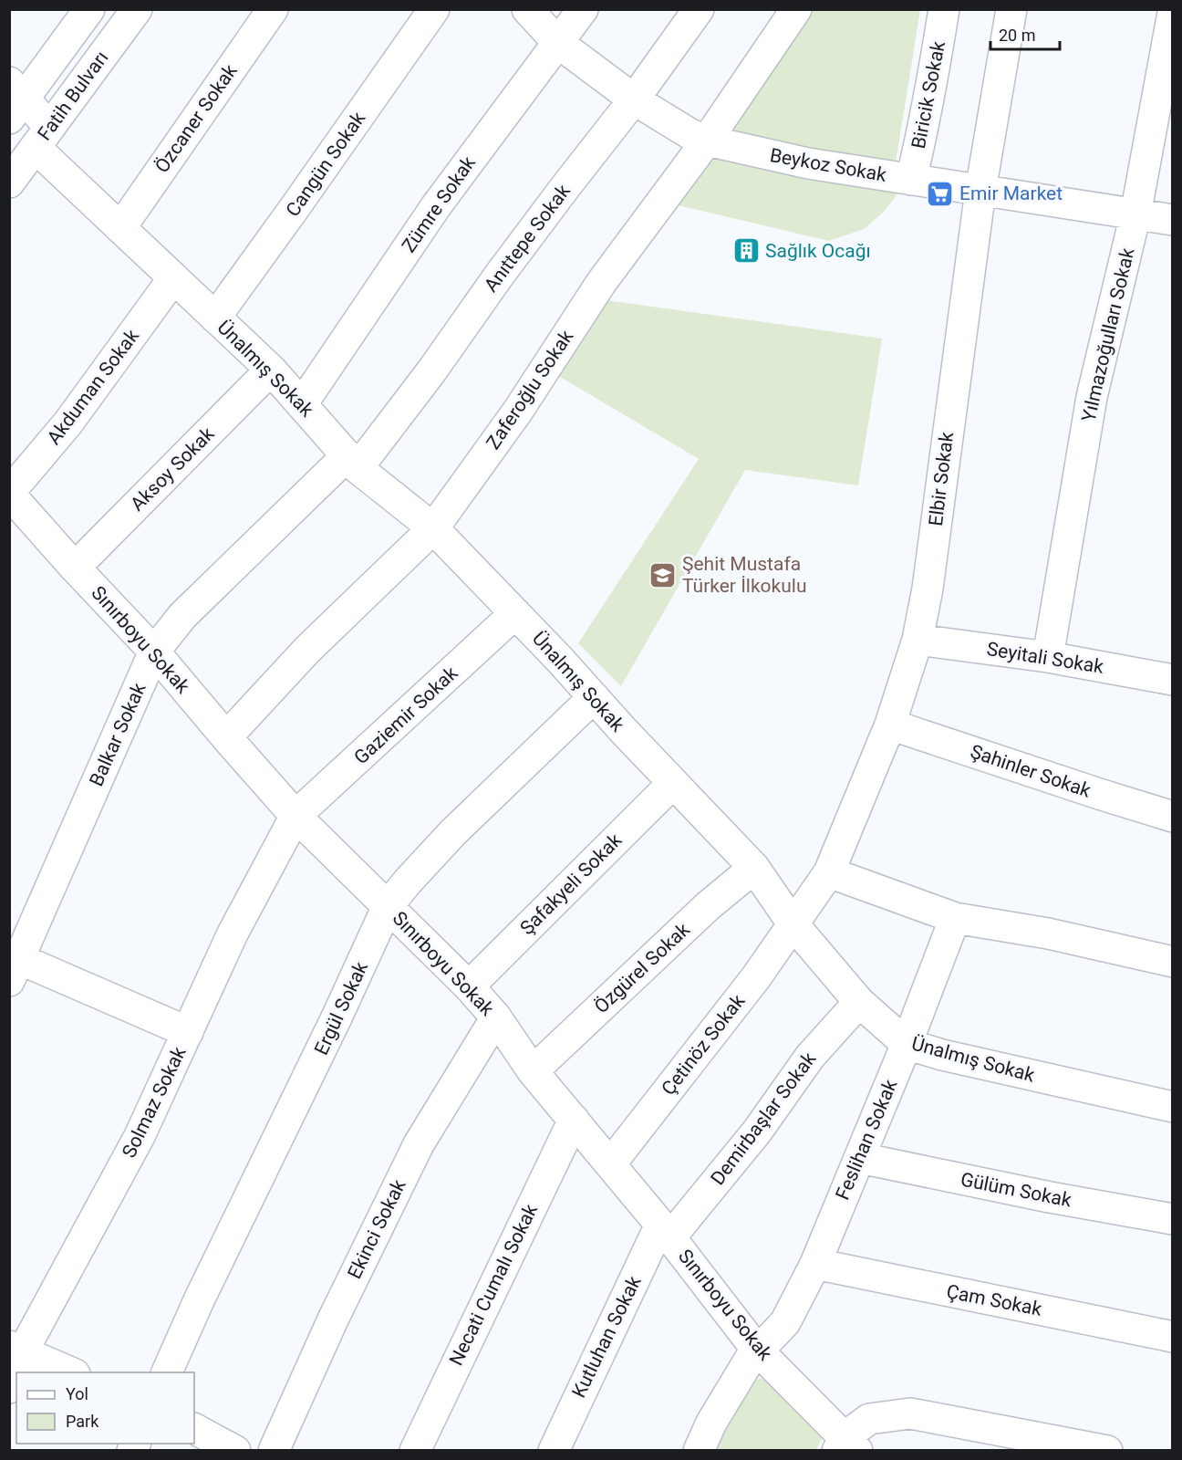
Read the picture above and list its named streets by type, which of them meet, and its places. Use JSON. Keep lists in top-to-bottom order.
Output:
{
  "streets": {
    "street": [
      "Biricik Sokak",
      "Fatih Bulvarı",
      "Özcaner Sokak",
      "Cangün Sokak",
      "Beykoz Sokak",
      "Zümre Sokak",
      "Anıttepe Sokak",
      "Yılmazoğulları Sokak",
      "Ünalmış Sokak",
      "Akduman Sokak",
      "Zaferoğlu Sokak",
      "Aksoy Sokak",
      "Elbir Sokak",
      "Sınırboyu Sokak",
      "Seyitali Sokak",
      "Gaziemir Sokak",
      "Balkar Sokak",
      "Şahinler Sokak",
      "Şafakyeli Sokak",
      "Özgürel Sokak",
      "Ergül Sokak",
      "Çetinöz Sokak",
      "Solmaz Sokak",
      "Demirbaşlar Sokak",
      "Feslihan Sokak",
      "Gülüm Sokak",
      "Ekinci Sokak",
      "Necati Cumalı Sokak",
      "Çam Sokak",
      "Kutluhan Sokak"
    ]
  },
  "crossings": [
    ["Biricik Sokak", "Beykoz Sokak"],
    ["Fatih Bulvarı", "Ünalmış Sokak"],
    ["Özcaner Sokak", "Ünalmış Sokak"],
    ["Cangün Sokak", "Ünalmış Sokak"],
    ["Beykoz Sokak", "Zümre Sokak"],
    ["Beykoz Sokak", "Anıttepe Sokak"],
    ["Beykoz Sokak", "Yılmazoğulları Sokak"],
    ["Beykoz Sokak", "Zaferoğlu Sokak"],
    ["Beykoz Sokak", "Elbir Sokak"],
    ["Zümre Sokak", "Ünalmış Sokak"],
    ["Anıttepe Sokak", "Ünalmış Sokak"],
    ["Anıttepe Sokak", "Balkar Sokak"],
    ["Yılmazoğulları Sokak", "Seyitali Sokak"],
    ["Ünalmış Sokak", "Akduman Sokak"],
    ["Ünalmış Sokak", "Zaferoğlu Sokak"],
    ["Ünalmış Sokak", "Aksoy Sokak"],
    ["Ünalmış Sokak", "Elbir Sokak"],
    ["Ünalmış Sokak", "Gaziemir Sokak"],
    ["Ünalmış Sokak", "Balkar Sokak"],
    ["Ünalmış Sokak", "Şafakyeli Sokak"],
    ["Ünalmış Sokak", "Özgürel Sokak"],
    ["Ünalmış Sokak", "Ergül Sokak"],
    ["Ünalmış Sokak", "Çetinöz Sokak"],
    ["Ünalmış Sokak", "Demirbaşlar Sokak"],
    ["Ünalmış Sokak", "Feslihan Sokak"],
    ["Akduman Sokak", "Sınırboyu Sokak"],
    ["Zaferoğlu Sokak", "Sınırboyu Sokak"],
    ["Aksoy Sokak", "Sınırboyu Sokak"],
    ["Elbir Sokak", "Seyitali Sokak"],
    ["Elbir Sokak", "Şahinler Sokak"],
    ["Elbir Sokak", "Çetinöz Sokak"],
    ["Sınırboyu Sokak", "Gaziemir Sokak"],
    ["Sınırboyu Sokak", "Balkar Sokak"],
    ["Sınırboyu Sokak", "Şafakyeli Sokak"],
    ["Sınırboyu Sokak", "Özgürel Sokak"],
    ["Sınırboyu Sokak", "Ergül Sokak"],
    ["Sınırboyu Sokak", "Çetinöz Sokak"],
    ["Sınırboyu Sokak", "Solmaz Sokak"],
    ["Sınırboyu Sokak", "Demirbaşlar Sokak"],
    ["Sınırboyu Sokak", "Feslihan Sokak"],
    ["Sınırboyu Sokak", "Ekinci Sokak"],
    ["Sınırboyu Sokak", "Necati Cumalı Sokak"],
    ["Sınırboyu Sokak", "Kutluhan Sokak"],
    ["Gaziemir Sokak", "Solmaz Sokak"],
    ["Demirbaşlar Sokak", "Kutluhan Sokak"],
    ["Feslihan Sokak", "Gülüm Sokak"],
    ["Feslihan Sokak", "Çam Sokak"]
  ],
  "places": {
    "supermarket": ["Emir Market"],
    "building": ["Sağlık Ocağı"],
    "school or university": ["Şehit Mustafa Türker İlkokulu"]
  },
  "legend": ["Yol", "Park"],
  "scale_bar": "20 m"
}
